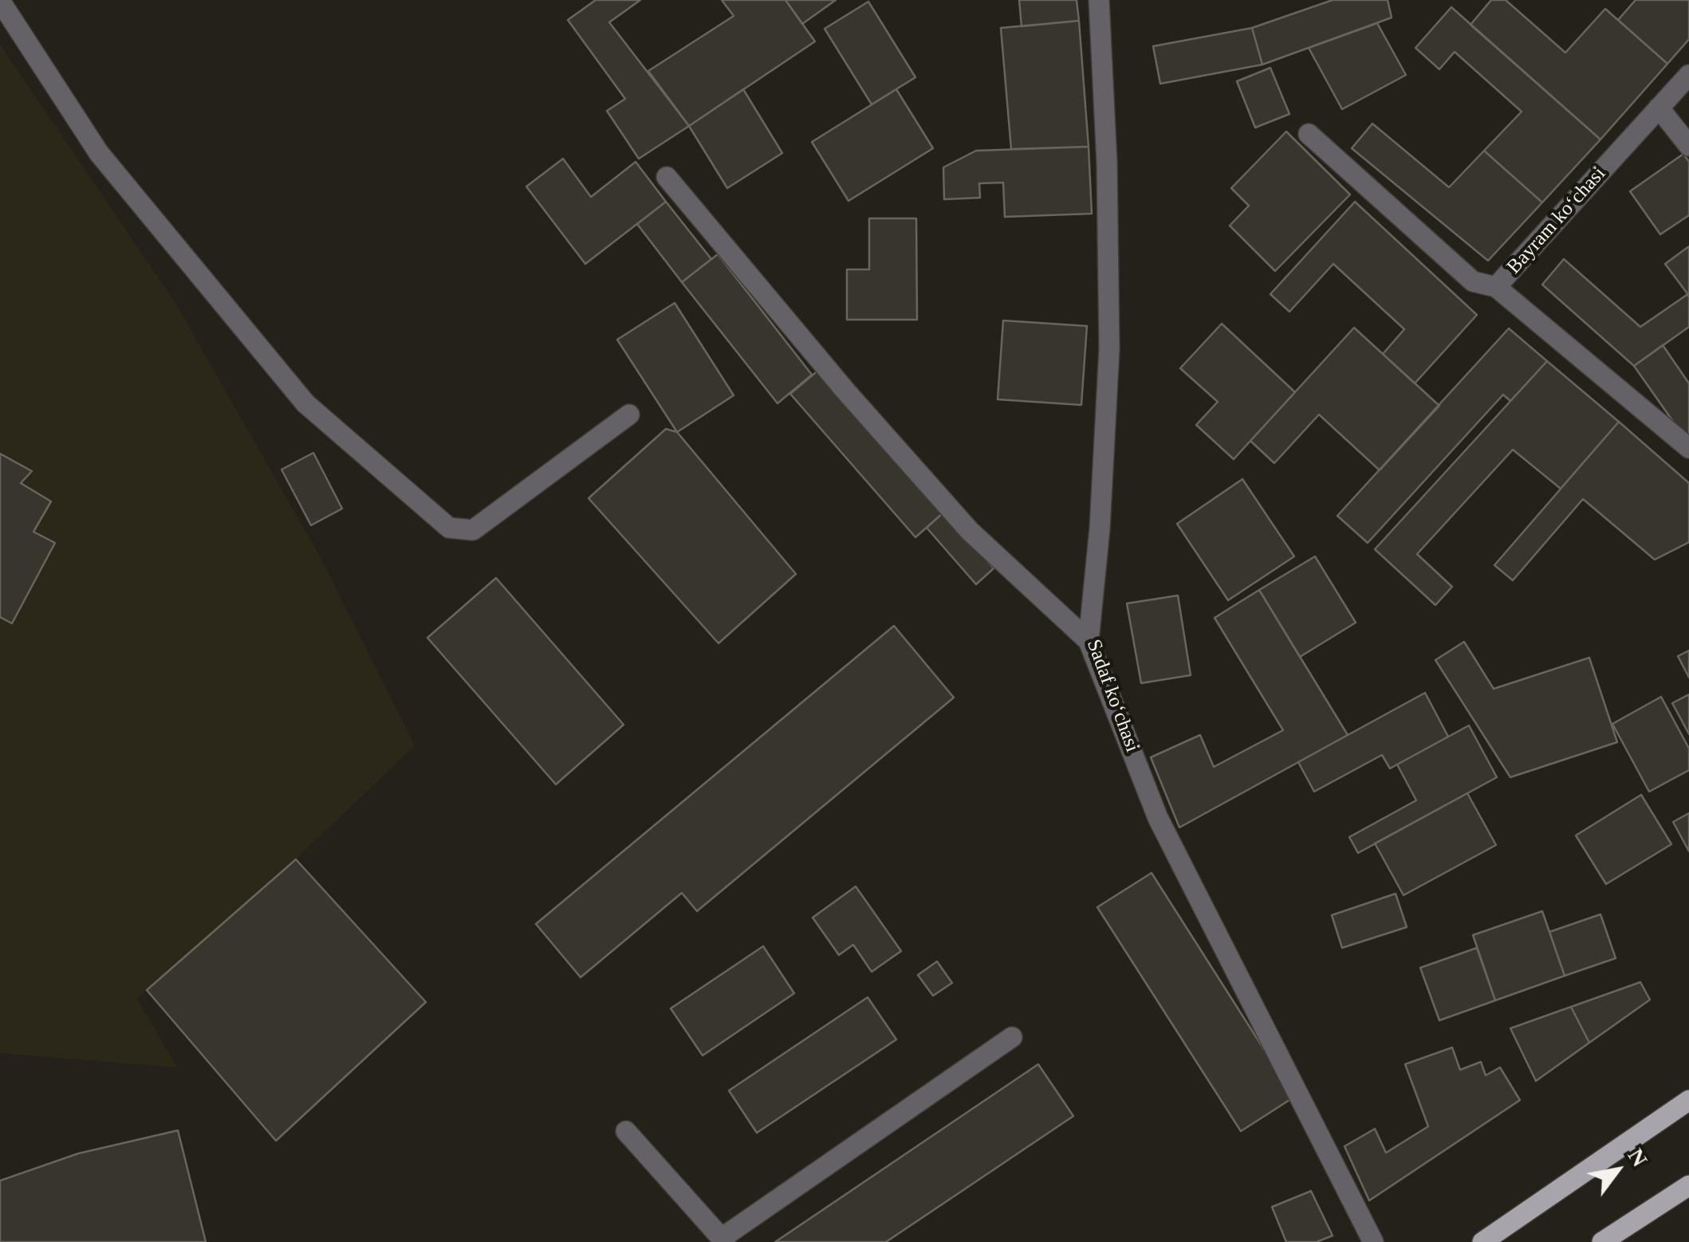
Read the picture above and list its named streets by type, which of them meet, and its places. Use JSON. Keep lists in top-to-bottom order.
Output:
{
  "streets": {
    "street": ["Bayram koʻchasi", "Sadaf koʻchasi"]
  },
  "north": "top right"
}
